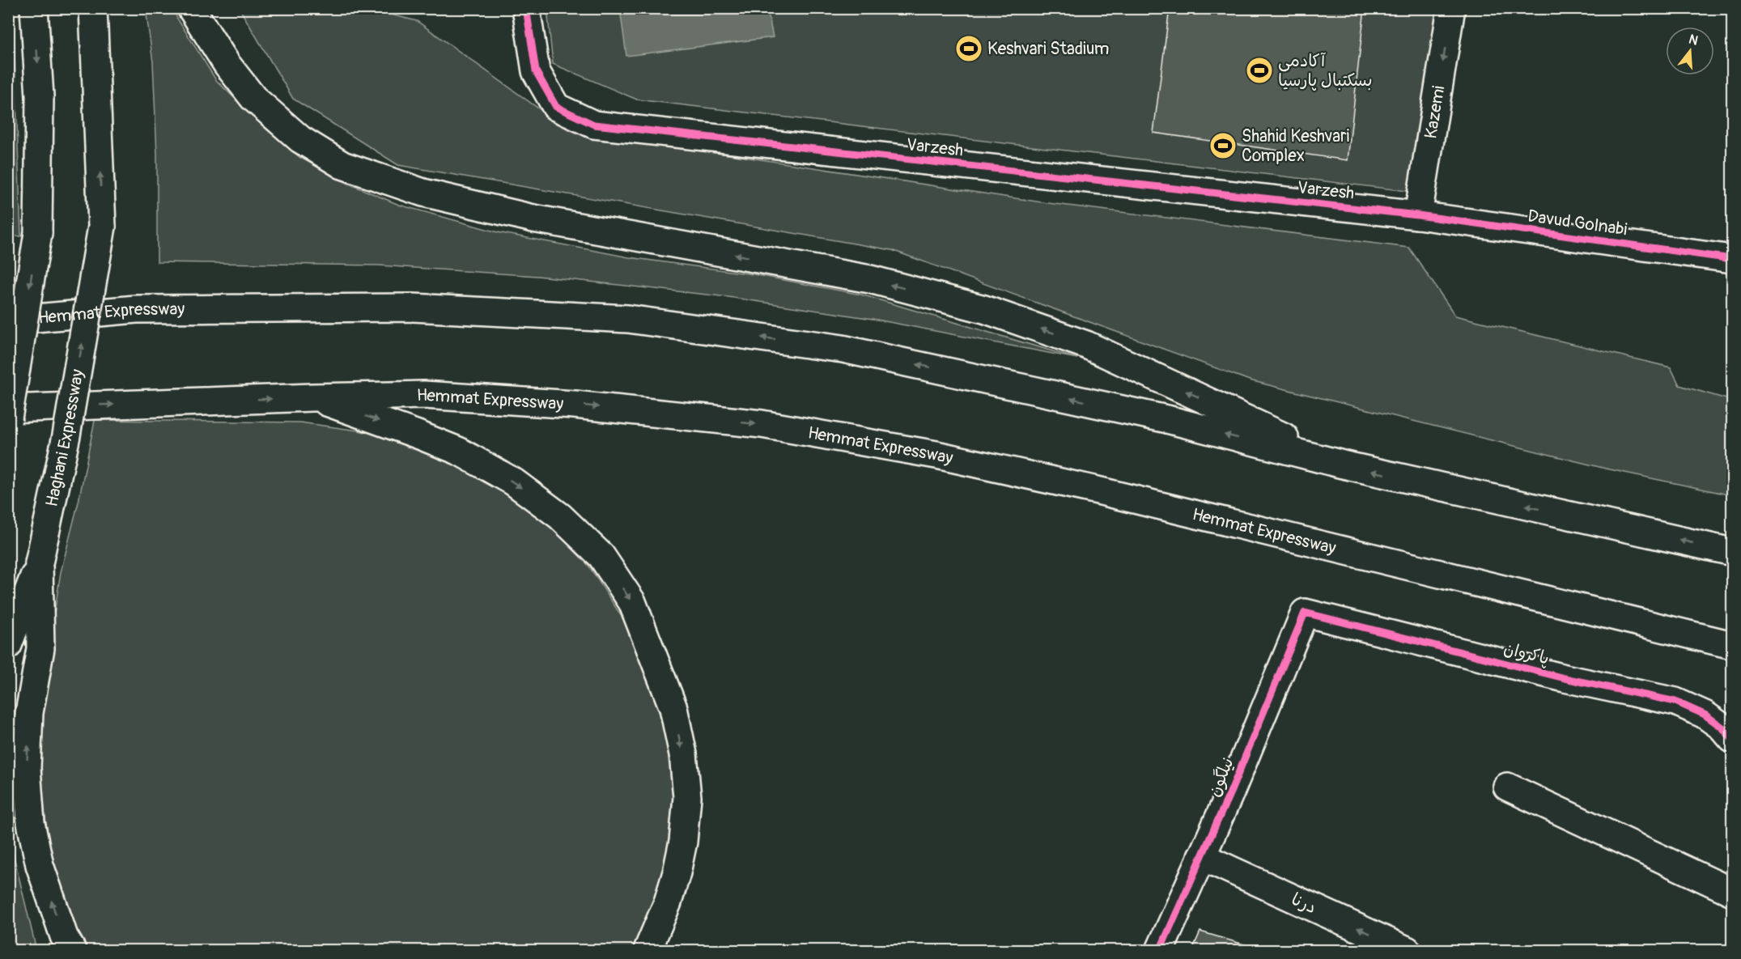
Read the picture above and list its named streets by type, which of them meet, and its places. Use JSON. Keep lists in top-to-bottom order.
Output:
{
  "streets": {
    "main road": [
      "Kazemi",
      "Varzesh",
      "Davud Golnabi",
      "Hemmat Expressway",
      "Haghani Expressway",
      "پاکروان",
      "نیلگون",
      "درنا"
    ]
  },
  "crossings": [
    ["Kazemi", "Varzesh"],
    ["Kazemi", "Davud Golnabi"],
    ["Varzesh", "Davud Golnabi"],
    ["پاکروان", "نیلگون"],
    ["نیلگون", "درنا"]
  ],
  "one_way": ["Kazemi", "درنا"],
  "places": {
    "sports": ["Keshvari Stadium", "آکادمی بسکتبال پارسیا", "Shahid Keshvari Complex"]
  },
  "north": "top"
}
